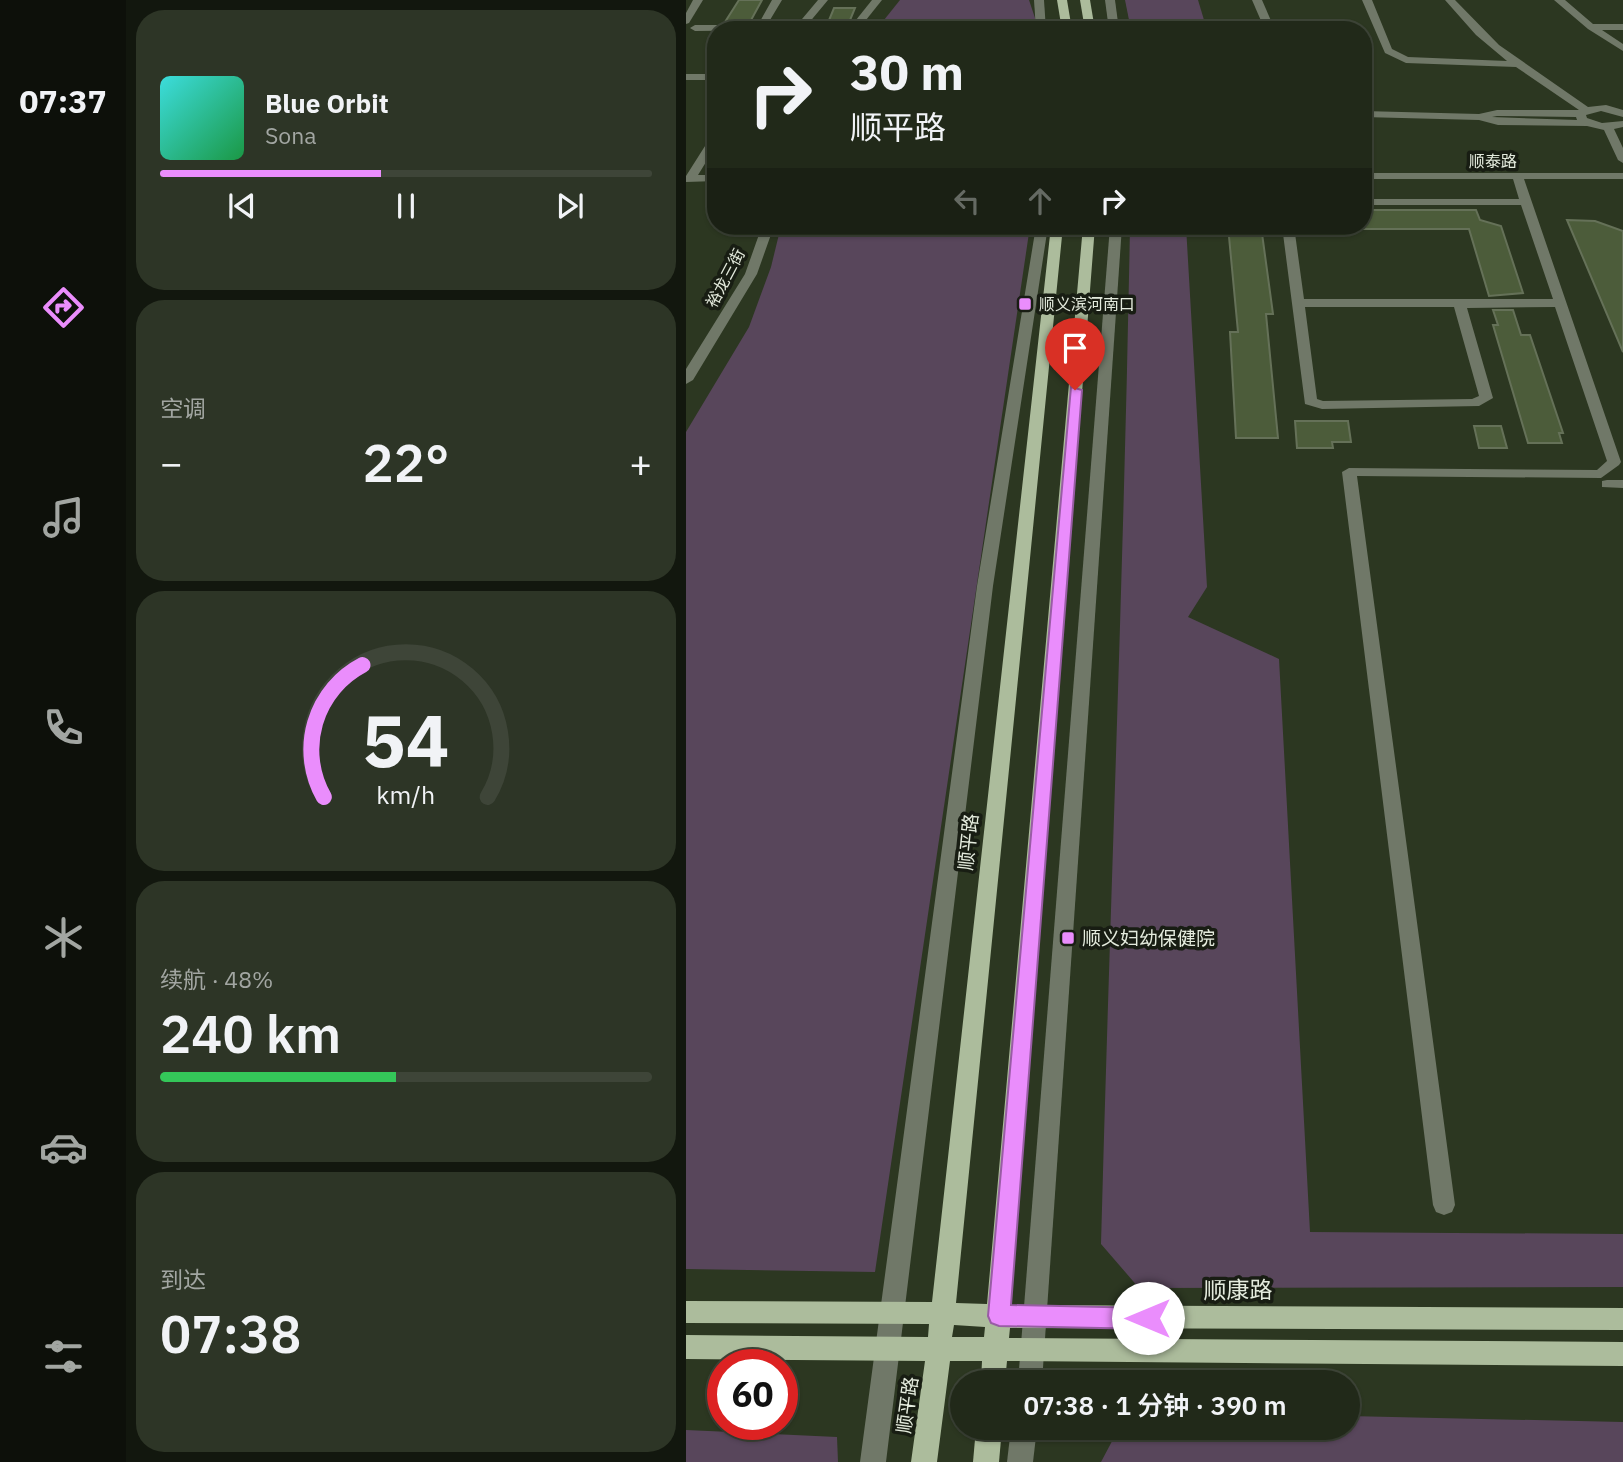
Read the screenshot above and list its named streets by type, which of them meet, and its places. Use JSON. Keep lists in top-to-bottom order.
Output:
{
  "streets": {
    "main road": ["顺平路", "顺康路"],
    "street": ["顺泰路", "裕龙三街"]
  },
  "crossings": [
    ["顺平路", "顺康路"]
  ],
  "places": {
    "transit": ["顺义滨河南口", "顺义妇幼保健院"]
  },
  "page": {
    "tabs": "07:37",
    "turn": ["30 m", "顺平路"],
    "song": ["Blue Orbit", "Sona"],
    "tile": [
      "空调",
      ["续航 · 48%", "240 km"],
      ["到达", "07:38"]
    ],
    "heat": ["−", "22°", "+"],
    "limit": "60",
    "trip": "07:38 · 1 分钟 · 390 m",
    "gauge": ["54", "km/h"]
  }
}
